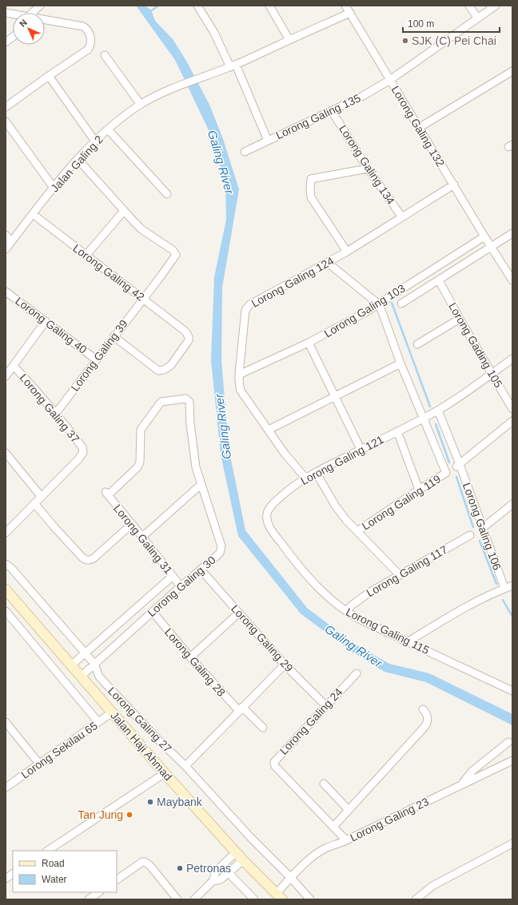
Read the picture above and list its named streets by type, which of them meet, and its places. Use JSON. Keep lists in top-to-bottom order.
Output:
{
  "streets": {
    "street": [
      "Lorong Galing 135",
      "Lorong Galing 132",
      "Jalan Galing 2",
      "Lorong Galing 134",
      "Lorong Galing 42",
      "Lorong Galing 124",
      "Lorong Galing 103",
      "Lorong Galing 40",
      "Lorong Gading 105",
      "Lorong Galing 39",
      "Lorong Galing 37",
      "Lorong Galing 121",
      "Lorong Galing 119",
      "Lorong Galing 106",
      "Lorong Galing 31",
      "Lorong Galing 117",
      "Lorong Galing 30",
      "Lorong Galing 115",
      "Lorong Galing 29",
      "Lorong Galing 28",
      "Lorong Galing 27",
      "Lorong Galing 24",
      "Jalan Haji Ahmad",
      "Lorong Sekilau 65",
      "Lorong Galing 23"
    ]
  },
  "crossings": [
    ["Lorong Galing 135", "Lorong Galing 132"],
    ["Lorong Galing 135", "Lorong Galing 134"],
    ["Lorong Galing 132", "Jalan Galing 2"],
    ["Lorong Galing 132", "Lorong Galing 124"],
    ["Lorong Galing 132", "Lorong Galing 103"],
    ["Jalan Galing 2", "Lorong Galing 42"],
    ["Lorong Galing 134", "Lorong Galing 124"],
    ["Lorong Galing 42", "Lorong Galing 39"],
    ["Lorong Galing 124", "Lorong Galing 103"],
    ["Lorong Galing 124", "Lorong Galing 121"],
    ["Lorong Galing 40", "Lorong Galing 39"],
    ["Lorong Gading 105", "Lorong Galing 121"],
    ["Lorong Galing 39", "Lorong Galing 37"],
    ["Lorong Galing 121", "Lorong Galing 119"],
    ["Lorong Galing 121", "Lorong Galing 106"],
    ["Lorong Galing 121", "Lorong Galing 115"],
    ["Lorong Galing 31", "Lorong Galing 30"],
    ["Lorong Galing 117", "Lorong Galing 115"],
    ["Lorong Galing 30", "Lorong Galing 29"],
    ["Lorong Galing 30", "Lorong Galing 28"],
    ["Lorong Galing 30", "Lorong Galing 27"],
    ["Lorong Galing 30", "Jalan Haji Ahmad"],
    ["Lorong Galing 29", "Lorong Galing 24"],
    ["Lorong Galing 27", "Jalan Haji Ahmad"],
    ["Lorong Galing 24", "Lorong Galing 23"],
    ["Jalan Haji Ahmad", "Lorong Sekilau 65"],
    ["Jalan Haji Ahmad", "Lorong Galing 23"]
  ],
  "water": ["Galing River"],
  "places": [
    "SJK (C) Pei Chai",
    "Maybank",
    "Tan Jung",
    "Petronas"
  ],
  "legend": ["Road", "Water"],
  "scale_bar": "100 m",
  "north": "top left"
}
